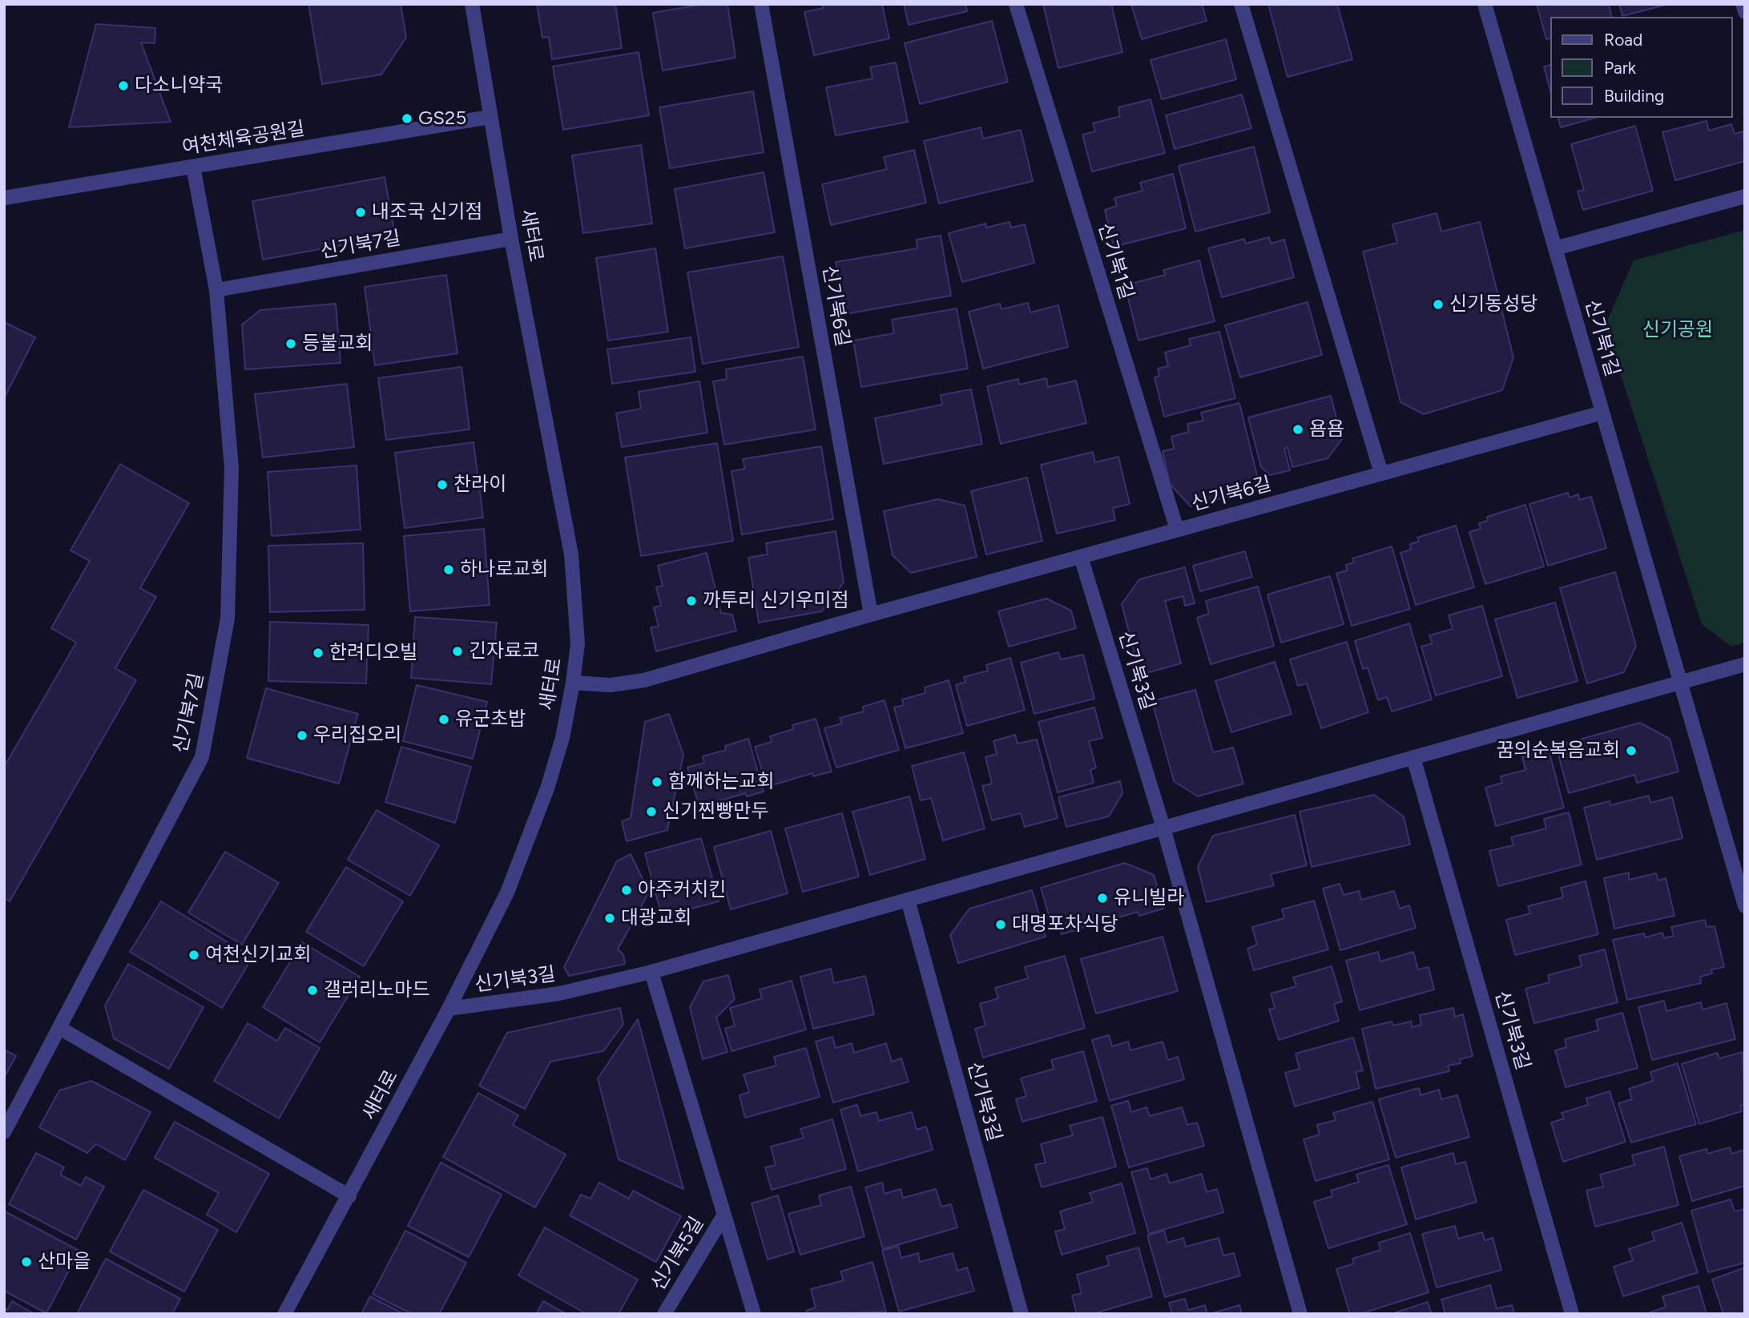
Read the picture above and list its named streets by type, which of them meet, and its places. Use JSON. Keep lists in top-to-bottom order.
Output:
{
  "streets": {
    "street": [
      "여천체육공원길",
      "새터로",
      "신기북7길",
      "신기북1길",
      "신기북6길",
      "신기북3길",
      "신기북5길"
    ]
  },
  "crossings": [
    ["여천체육공원길", "새터로"],
    ["여천체육공원길", "신기북7길"],
    ["새터로", "신기북7길"],
    ["새터로", "신기북6길"],
    ["새터로", "신기북3길"],
    ["신기북1길", "신기북6길"],
    ["신기북1길", "신기북3길"],
    ["신기북6길", "신기북3길"]
  ],
  "parks": ["신기공원"],
  "places": [
    "다소니약국",
    "GS25",
    "내조국 신기점",
    "신기동성당",
    "등불교회",
    "욤욤",
    "찬라이",
    "하나로교회",
    "까투리 신기우미점",
    "긴자료코",
    "한려디오빌",
    "유군초밥",
    "우리집오리",
    "꿈의순복음교회",
    "함께하는교회",
    "신기찐빵만두",
    "아주커치킨",
    "유니빌라",
    "대광교회",
    "대명포차식당",
    "여천신기교회",
    "갤러리노마드",
    "산마을"
  ],
  "legend": ["Road", "Park", "Building"]
}
